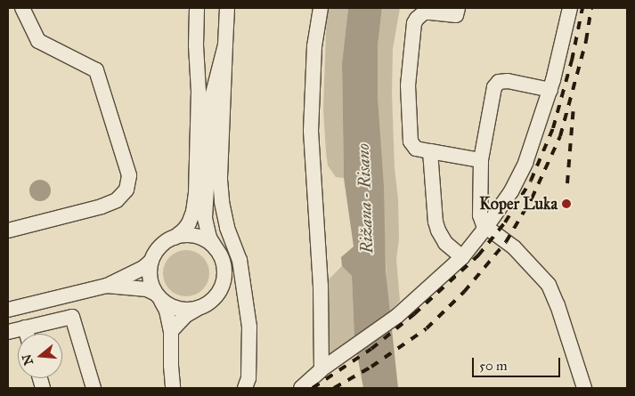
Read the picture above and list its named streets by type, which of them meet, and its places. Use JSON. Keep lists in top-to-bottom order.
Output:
{
  "water": ["Rižana - Risano"],
  "places": ["Koper Luka"],
  "scale_bar": "50 m",
  "north": "left"
}
